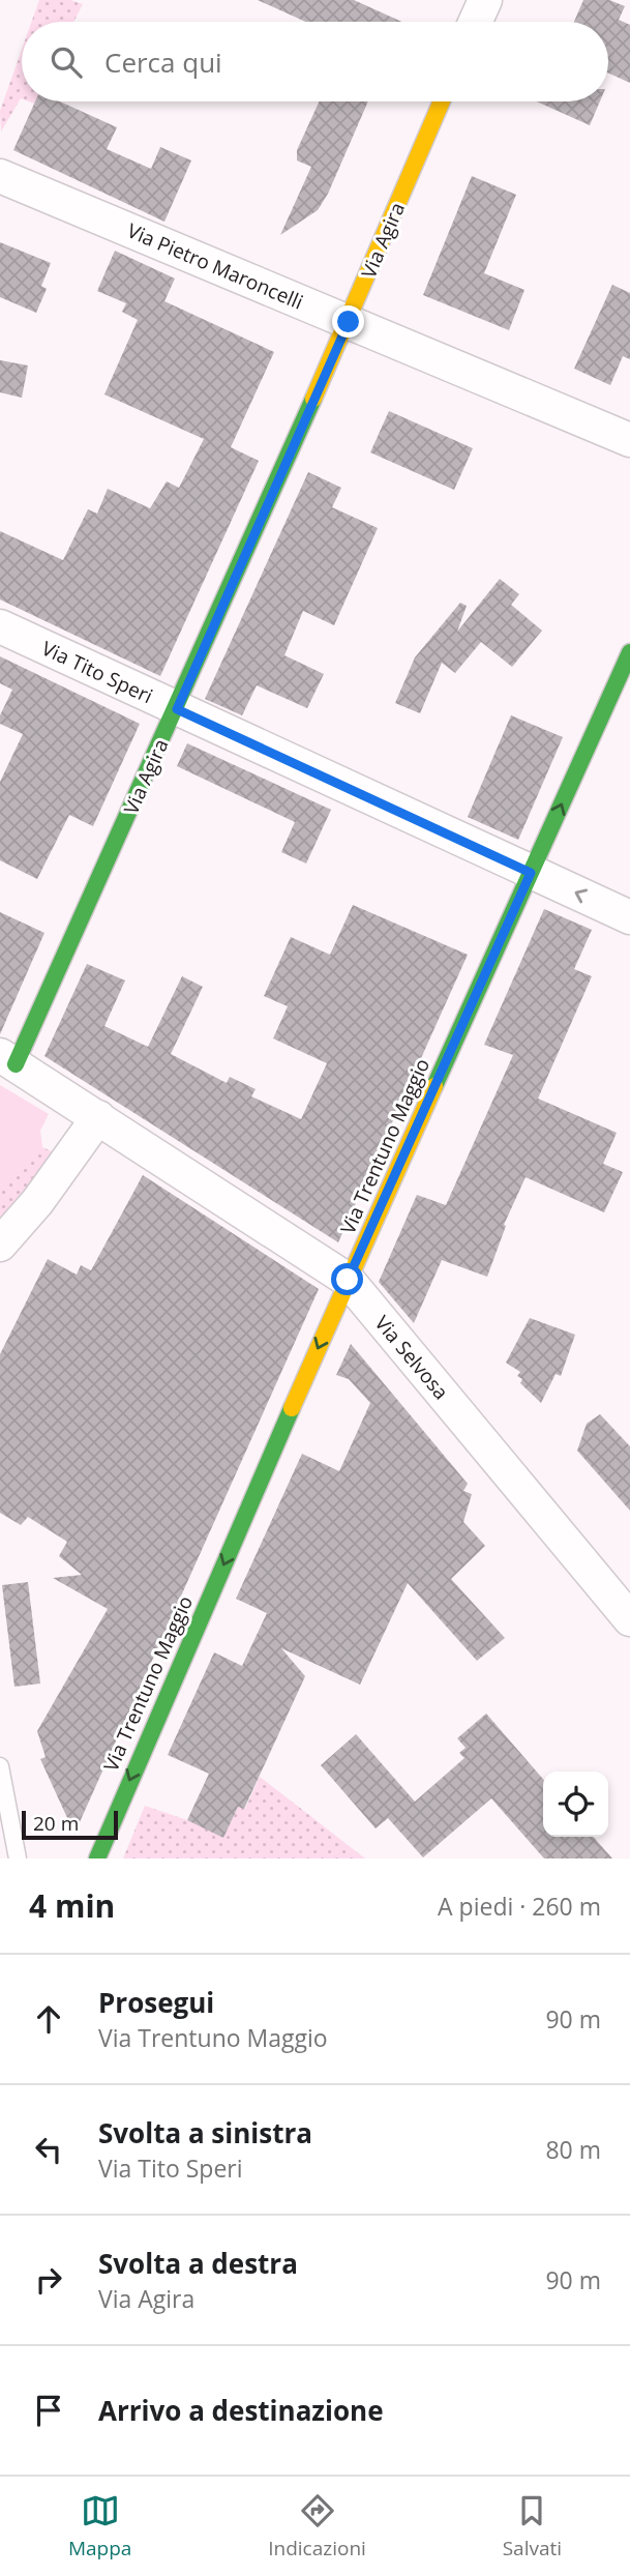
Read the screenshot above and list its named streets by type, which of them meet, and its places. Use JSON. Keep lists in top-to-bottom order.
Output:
{
  "streets": {
    "street": [
      "Via Agira",
      "Via Pietro Maroncelli",
      "Via Tito Speri",
      "Via Trentuno Maggio",
      "Via Selvosa"
    ]
  },
  "crossings": [
    ["Via Agira", "Via Pietro Maroncelli"],
    ["Via Agira", "Via Tito Speri"],
    ["Via Agira", "Via Selvosa"],
    ["Via Tito Speri", "Via Trentuno Maggio"],
    ["Via Trentuno Maggio", "Via Selvosa"]
  ],
  "scale_bar": "20 m",
  "page": {
    "search": "Cerca qui",
    "scale": "20 m",
    "heading": ["4 min", "A piedi · 260 m"],
    "list": [
      ["Prosegui", "Via Trentuno Maggio", "90 m"],
      ["Svolta a sinistra", "Via Tito Speri", "80 m"],
      ["Svolta a destra", "Via Agira", "90 m"],
      "Arrivo a destinazione"
    ],
    "nav": ["Mappa", "Indicazioni", "Salvati"]
  }
}
